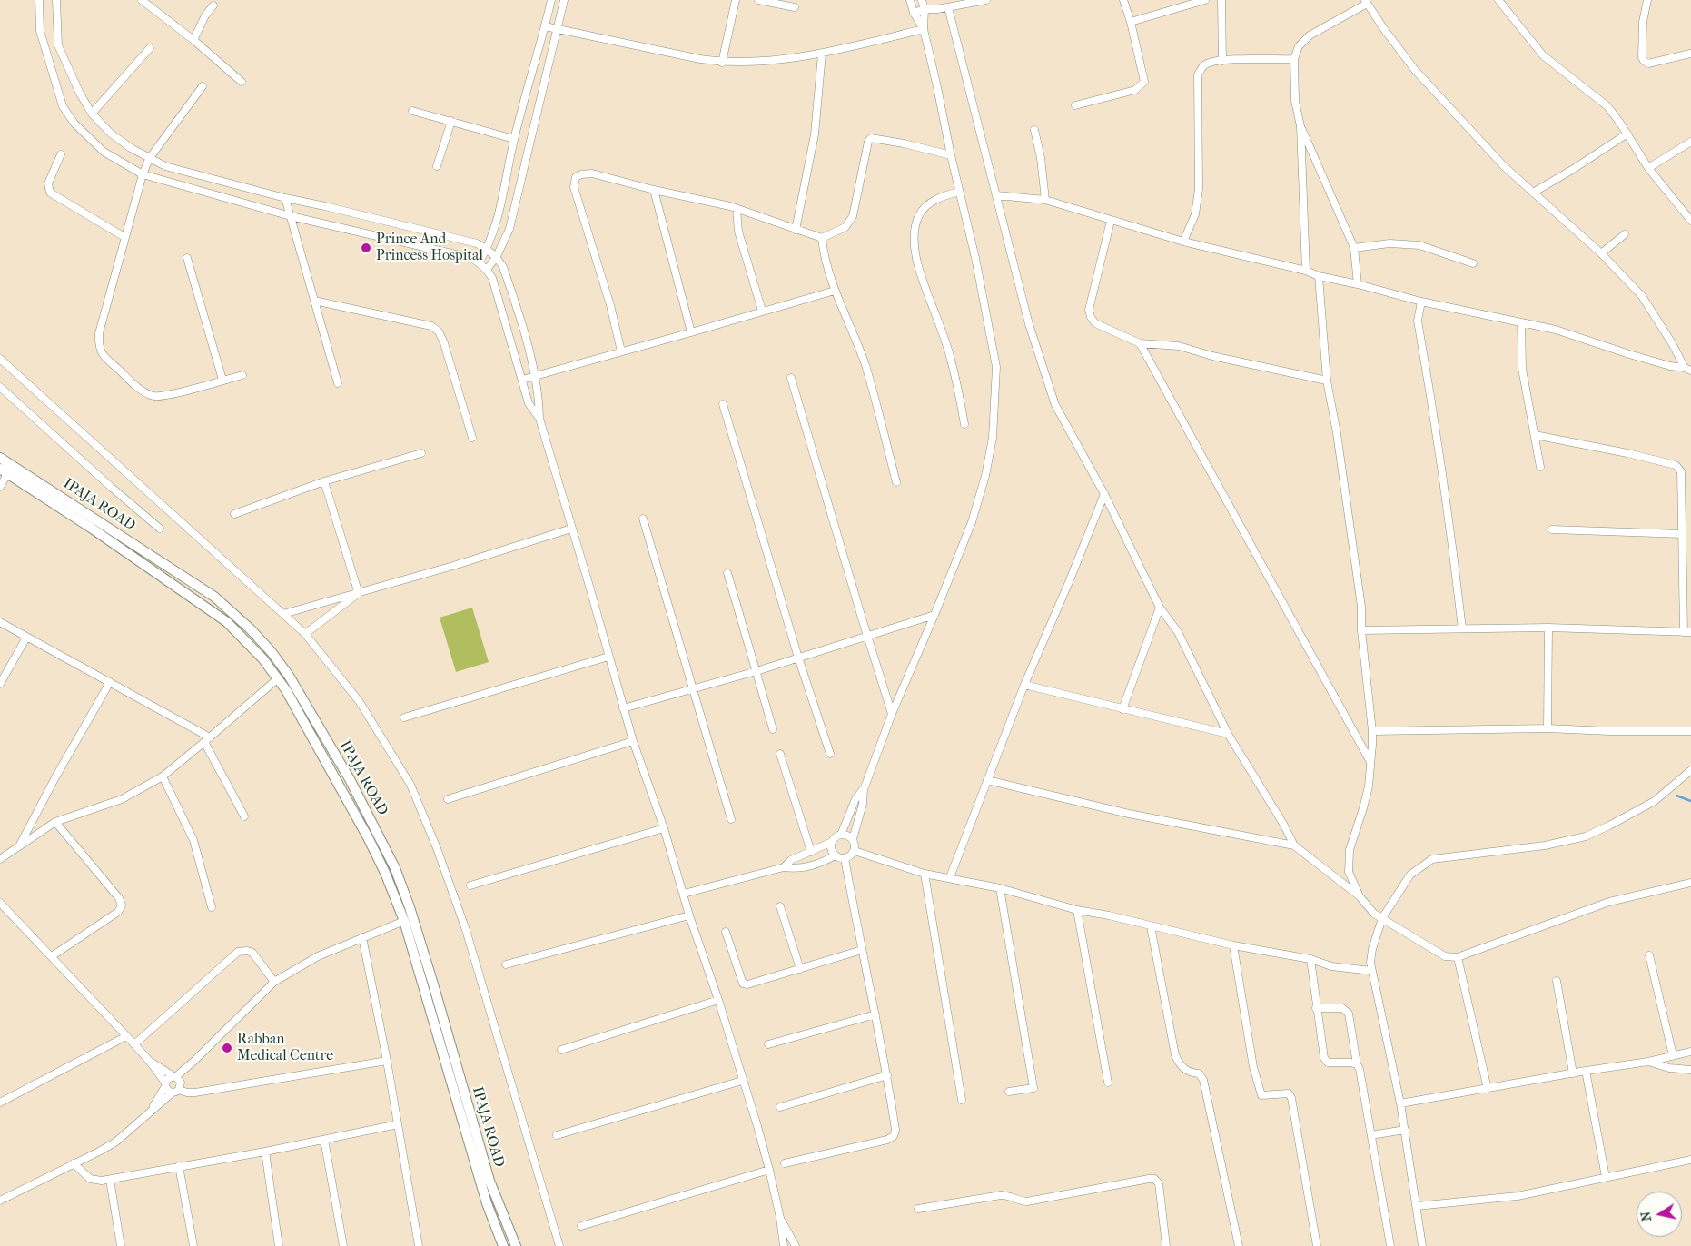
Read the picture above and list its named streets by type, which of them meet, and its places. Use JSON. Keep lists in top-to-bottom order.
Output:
{
  "streets": {
    "main road": ["IPAJA ROAD"]
  },
  "places": ["Prince And Princess Hospital", "Rabban Medical Centre"],
  "north": "left"
}
